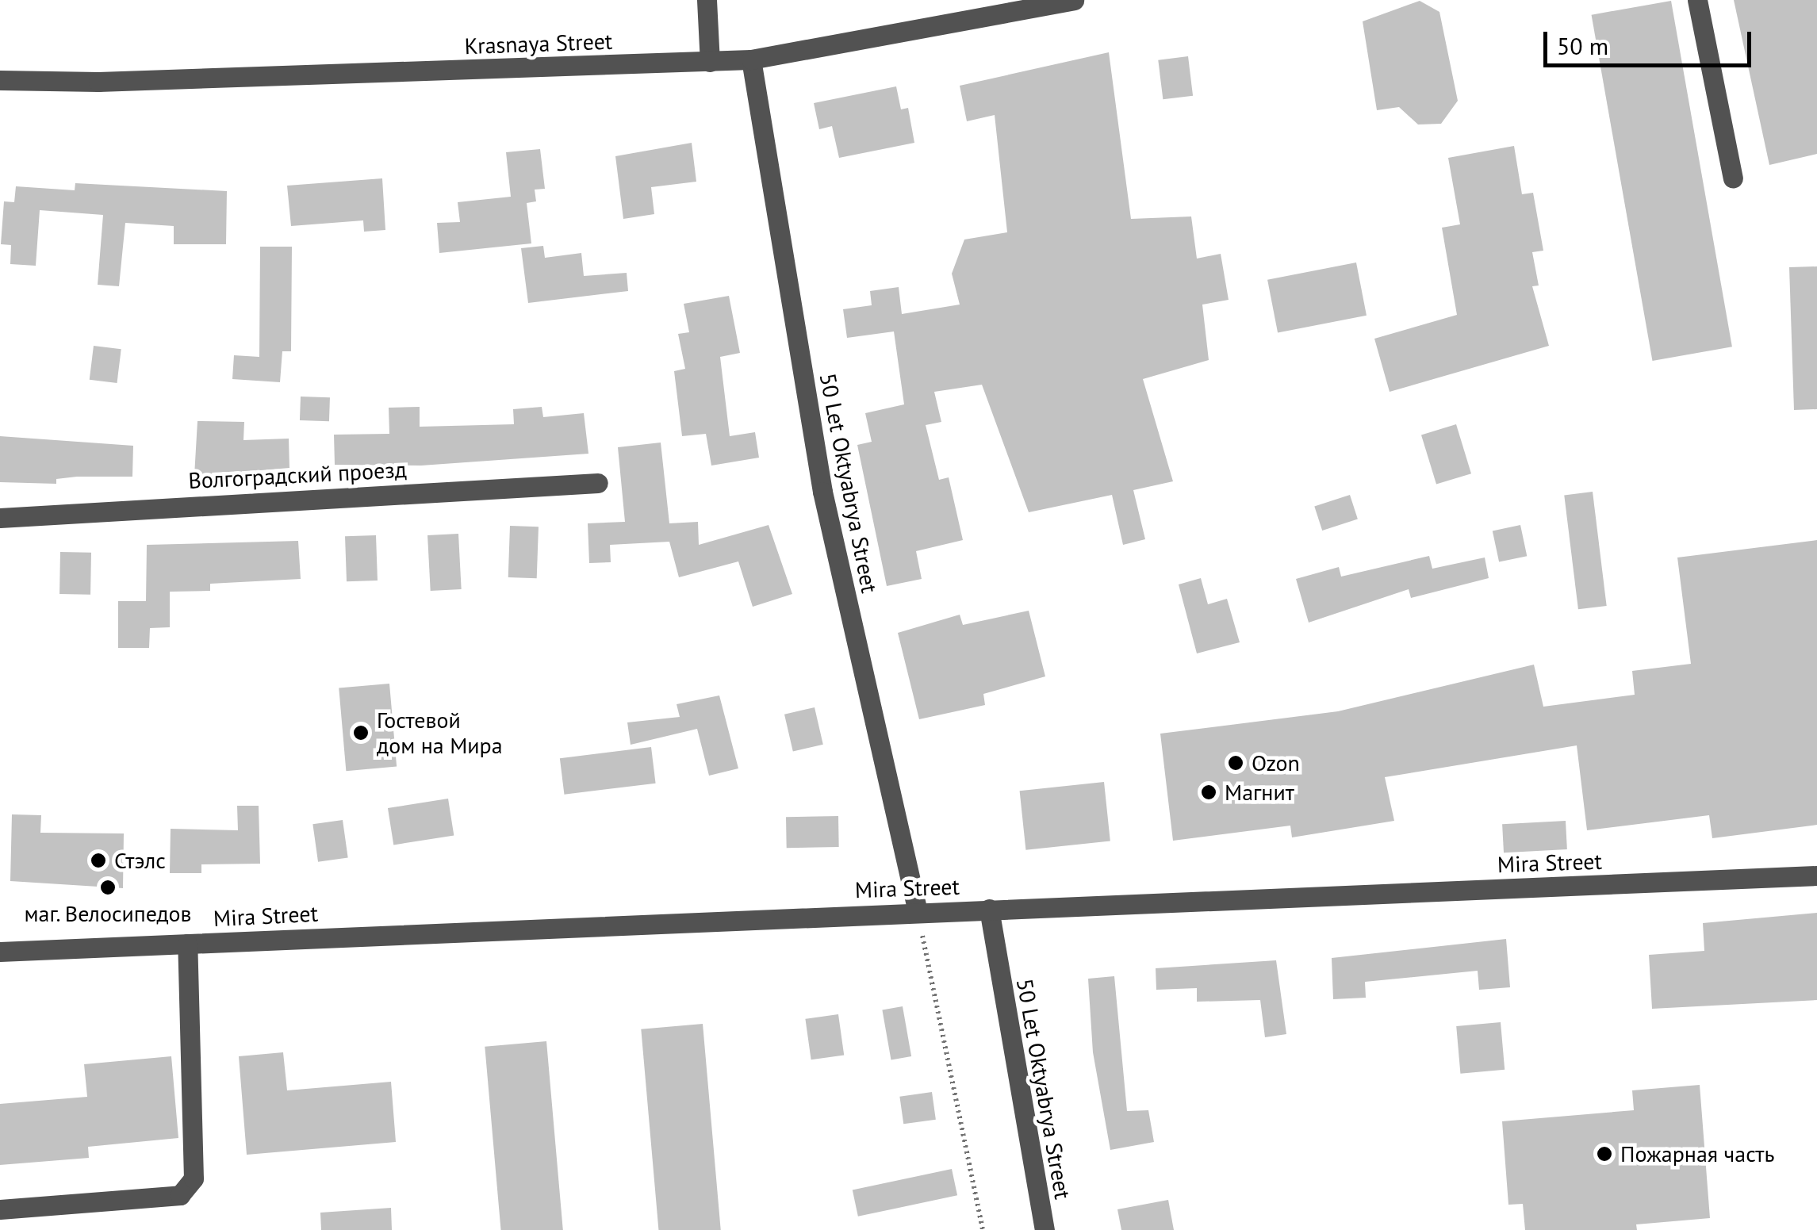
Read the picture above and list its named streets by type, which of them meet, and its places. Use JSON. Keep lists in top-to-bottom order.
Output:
{
  "streets": {
    "street": [
      "Krasnaya Street",
      "Волгоградский проезд",
      "50 Let Oktyabrya Street",
      "Mira Street"
    ]
  },
  "crossings": [
    ["Krasnaya Street", "50 Let Oktyabrya Street"],
    ["50 Let Oktyabrya Street", "Mira Street"]
  ],
  "places": [
    "Гостевой дом на Мира",
    "Ozon",
    "Магнит",
    "Стэлс",
    "маг. Велосипедов",
    "Пожарная часть"
  ],
  "scale_bar": "50 m"
}
